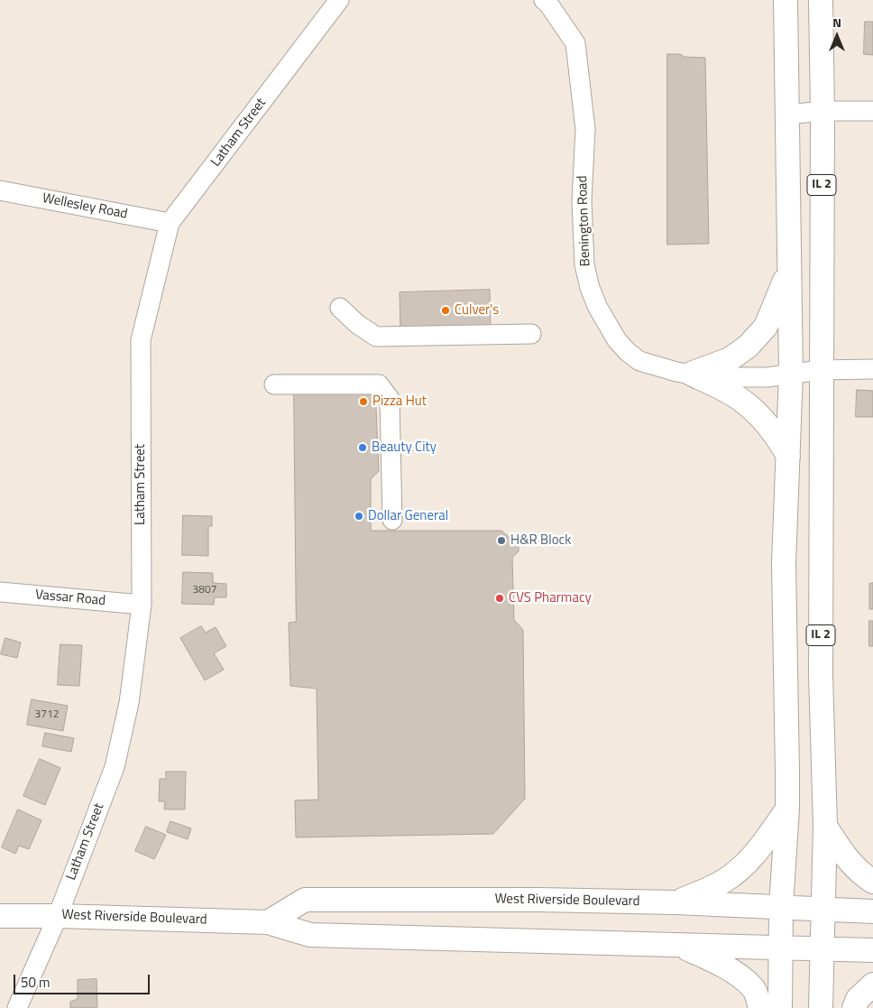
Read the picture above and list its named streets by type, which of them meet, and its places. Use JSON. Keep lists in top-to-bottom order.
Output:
{
  "streets": {
    "main road": ["IL 2", "West Riverside Boulevard"],
    "street": [
      "Latham Street",
      "Wellesley Road",
      "Benington Road",
      "Vassar Road"
    ]
  },
  "crossings": [
    ["Latham Street", "Wellesley Road"],
    ["Latham Street", "Vassar Road"],
    ["Latham Street", "West Riverside Boulevard"],
    ["IL 2", "Benington Road"],
    ["IL 2", "West Riverside Boulevard"]
  ],
  "places": [
    "Culver's",
    "Pizza Hut",
    "Beauty City",
    "Dollar General",
    "H&R Block",
    "CVS Pharmacy"
  ],
  "house_numbers": ["3807", "3712"],
  "scale_bar": "50 m",
  "north": "top"
}
